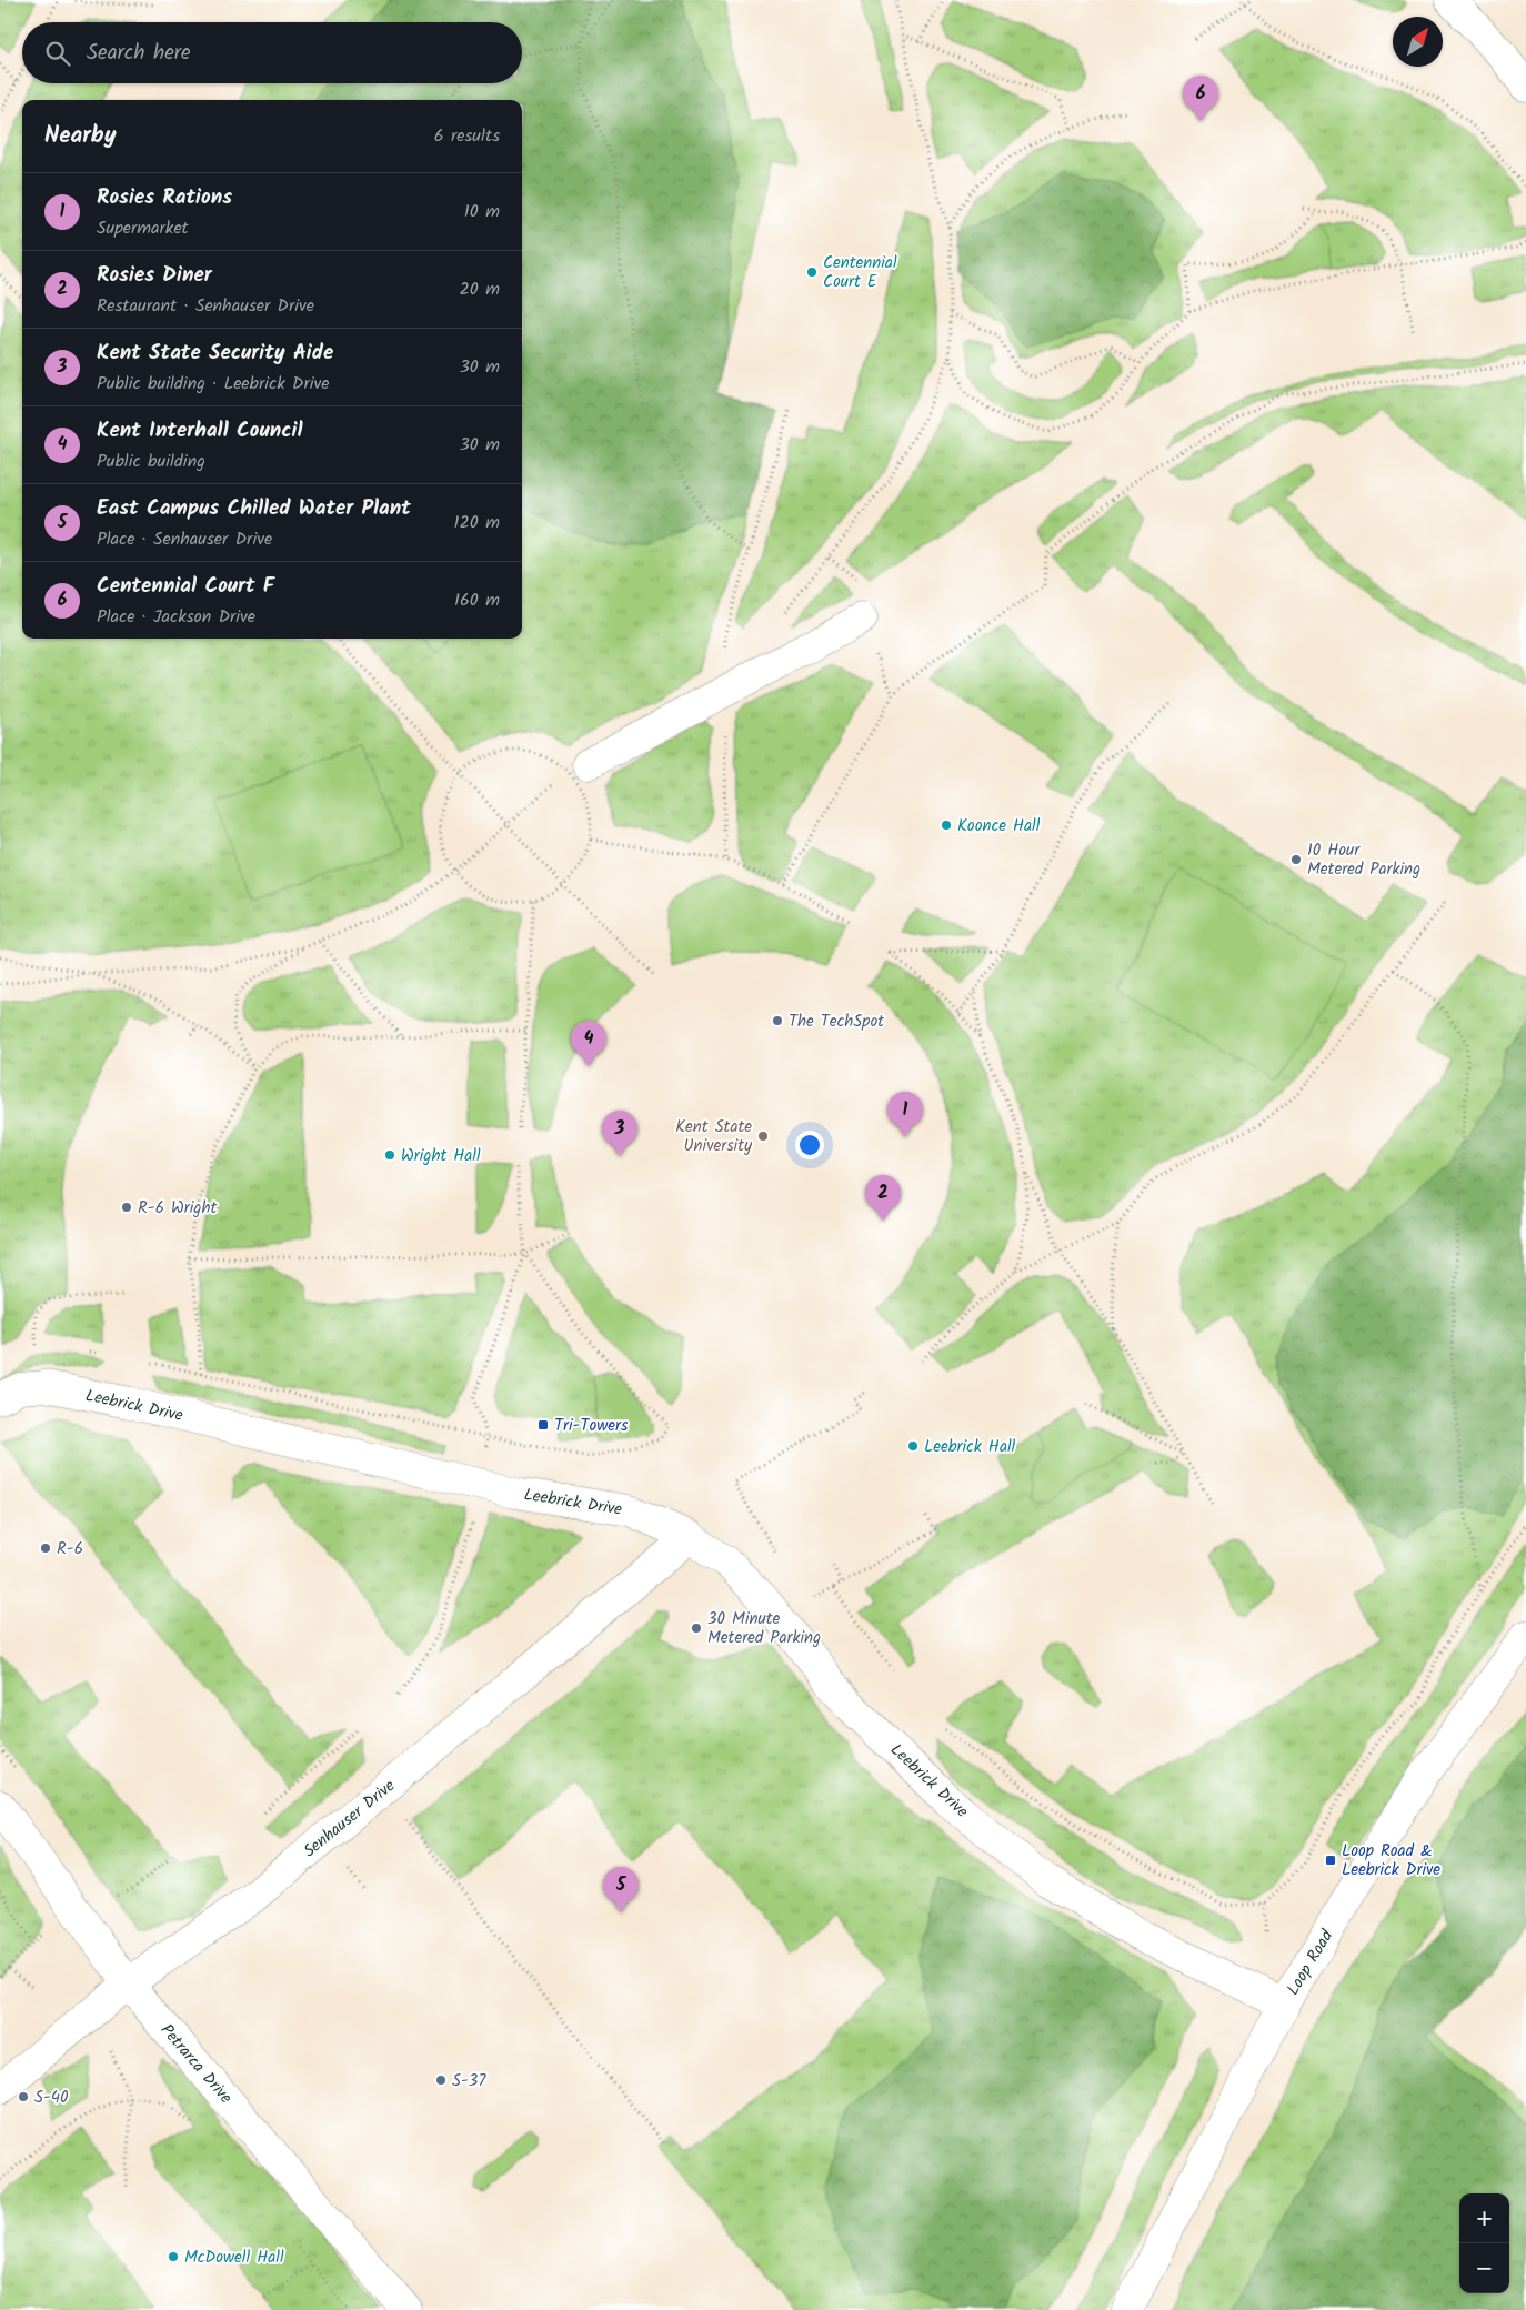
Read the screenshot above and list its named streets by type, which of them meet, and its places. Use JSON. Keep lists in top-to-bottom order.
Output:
{
  "streets": {
    "street": [
      "Leebrick Drive",
      "Senhauser Drive",
      "Loop Road",
      "Petrarca Drive"
    ]
  },
  "crossings": [
    ["Leebrick Drive", "Senhauser Drive"],
    ["Leebrick Drive", "Loop Road"],
    ["Senhauser Drive", "Petrarca Drive"]
  ],
  "places": {
    "other": [
      "Centennial Court E",
      "Koonce Hall",
      "10 Hour Metered Parking",
      "The TechSpot",
      "Kent State University",
      "Wright Hall",
      "R-6 Wright",
      "Leebrick Hall",
      "R-6",
      "30 Minute Metered Parking",
      "S-37",
      "S-40",
      "McDowell Hall"
    ],
    "transit": ["Tri-Towers", "Loop Road & Leebrick Drive"]
  },
  "north": "top right",
  "page": {
    "search": "Search here",
    "pins": [
      "6",
      "4",
      "1",
      "3",
      "2",
      "5"
    ],
    "heading": ["Nearby", "6 results"],
    "list": [
      {
        "mark": "1",
        "name": "Rosies Rations",
        "note": "Supermarket",
        "value": "10 m"
      },
      {
        "mark": "2",
        "name": "Rosies Diner",
        "note": "Restaurant · Senhauser Drive",
        "value": "20 m"
      },
      {
        "mark": "3",
        "name": "Kent State Security Aide",
        "note": "Public building · Leebrick Drive",
        "value": "30 m"
      },
      {
        "mark": "4",
        "name": "Kent Interhall Council",
        "note": "Public building",
        "value": "30 m"
      },
      {
        "mark": "5",
        "name": "East Campus Chilled Water Plant",
        "note": "Place · Senhauser Drive",
        "value": "120 m"
      },
      {
        "mark": "6",
        "name": "Centennial Court F",
        "note": "Place · Jackson Drive",
        "value": "160 m"
      }
    ],
    "map_buttons": ["+", "−"]
  }
}
